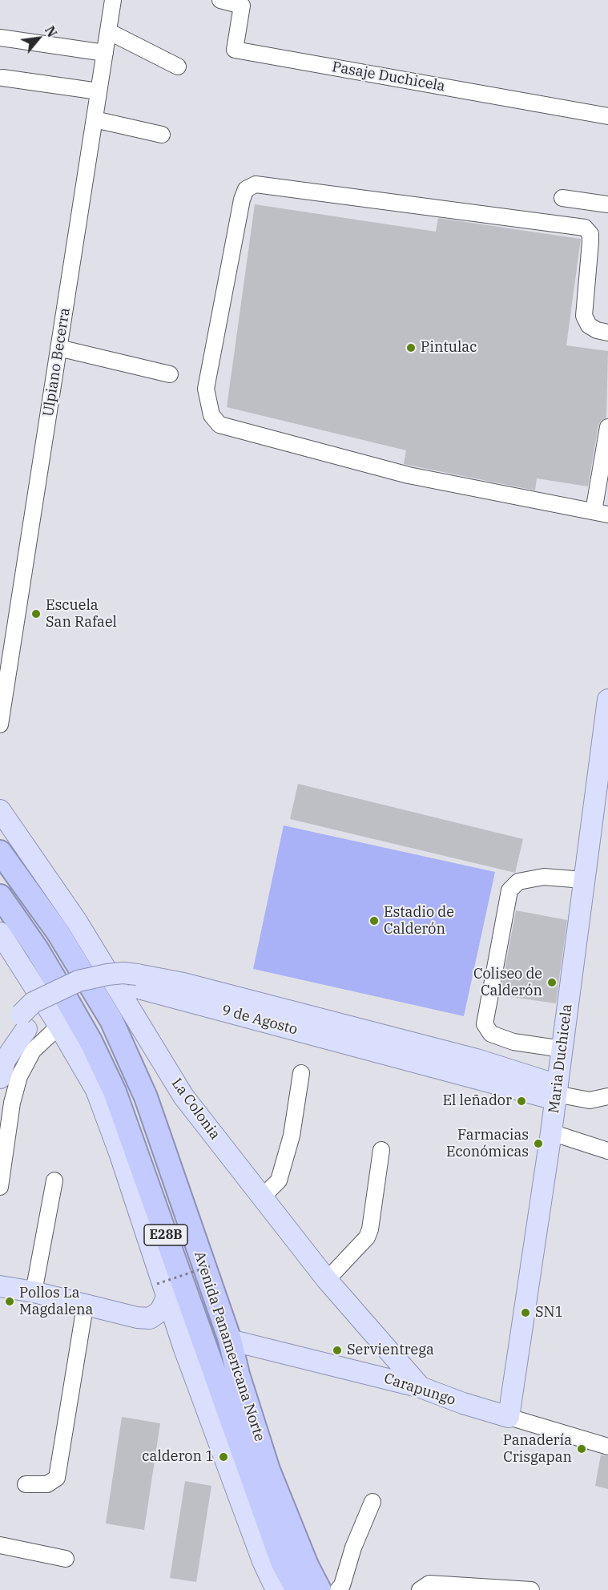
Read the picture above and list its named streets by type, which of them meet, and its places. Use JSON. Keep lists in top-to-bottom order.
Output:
{
  "streets": {
    "highway": ["E28B", "Avenida Panamericana Norte"],
    "main road": [
      "9 de Agosto",
      "Maria Duchicela",
      "La Colonia",
      "Carapungo"
    ],
    "street": ["Pasaje Duchicela", "Ulpiano Becerra"]
  },
  "crossings": [
    ["9 de Agosto", "Maria Duchicela"],
    ["Maria Duchicela", "Carapungo"],
    ["La Colonia", "Carapungo"],
    ["Avenida Panamericana Norte", "Carapungo"]
  ],
  "places": [
    "Pintulac",
    "Escuela San Rafael",
    "Estadio de Calderón",
    "Coliseo de Calderón",
    "El leñador",
    "Farmacias Económicas",
    "Pollos La Magdalena",
    "SN1",
    "Servientrega",
    "Panadería Crisgapan",
    "calderon 1"
  ],
  "north": "top right"
}
